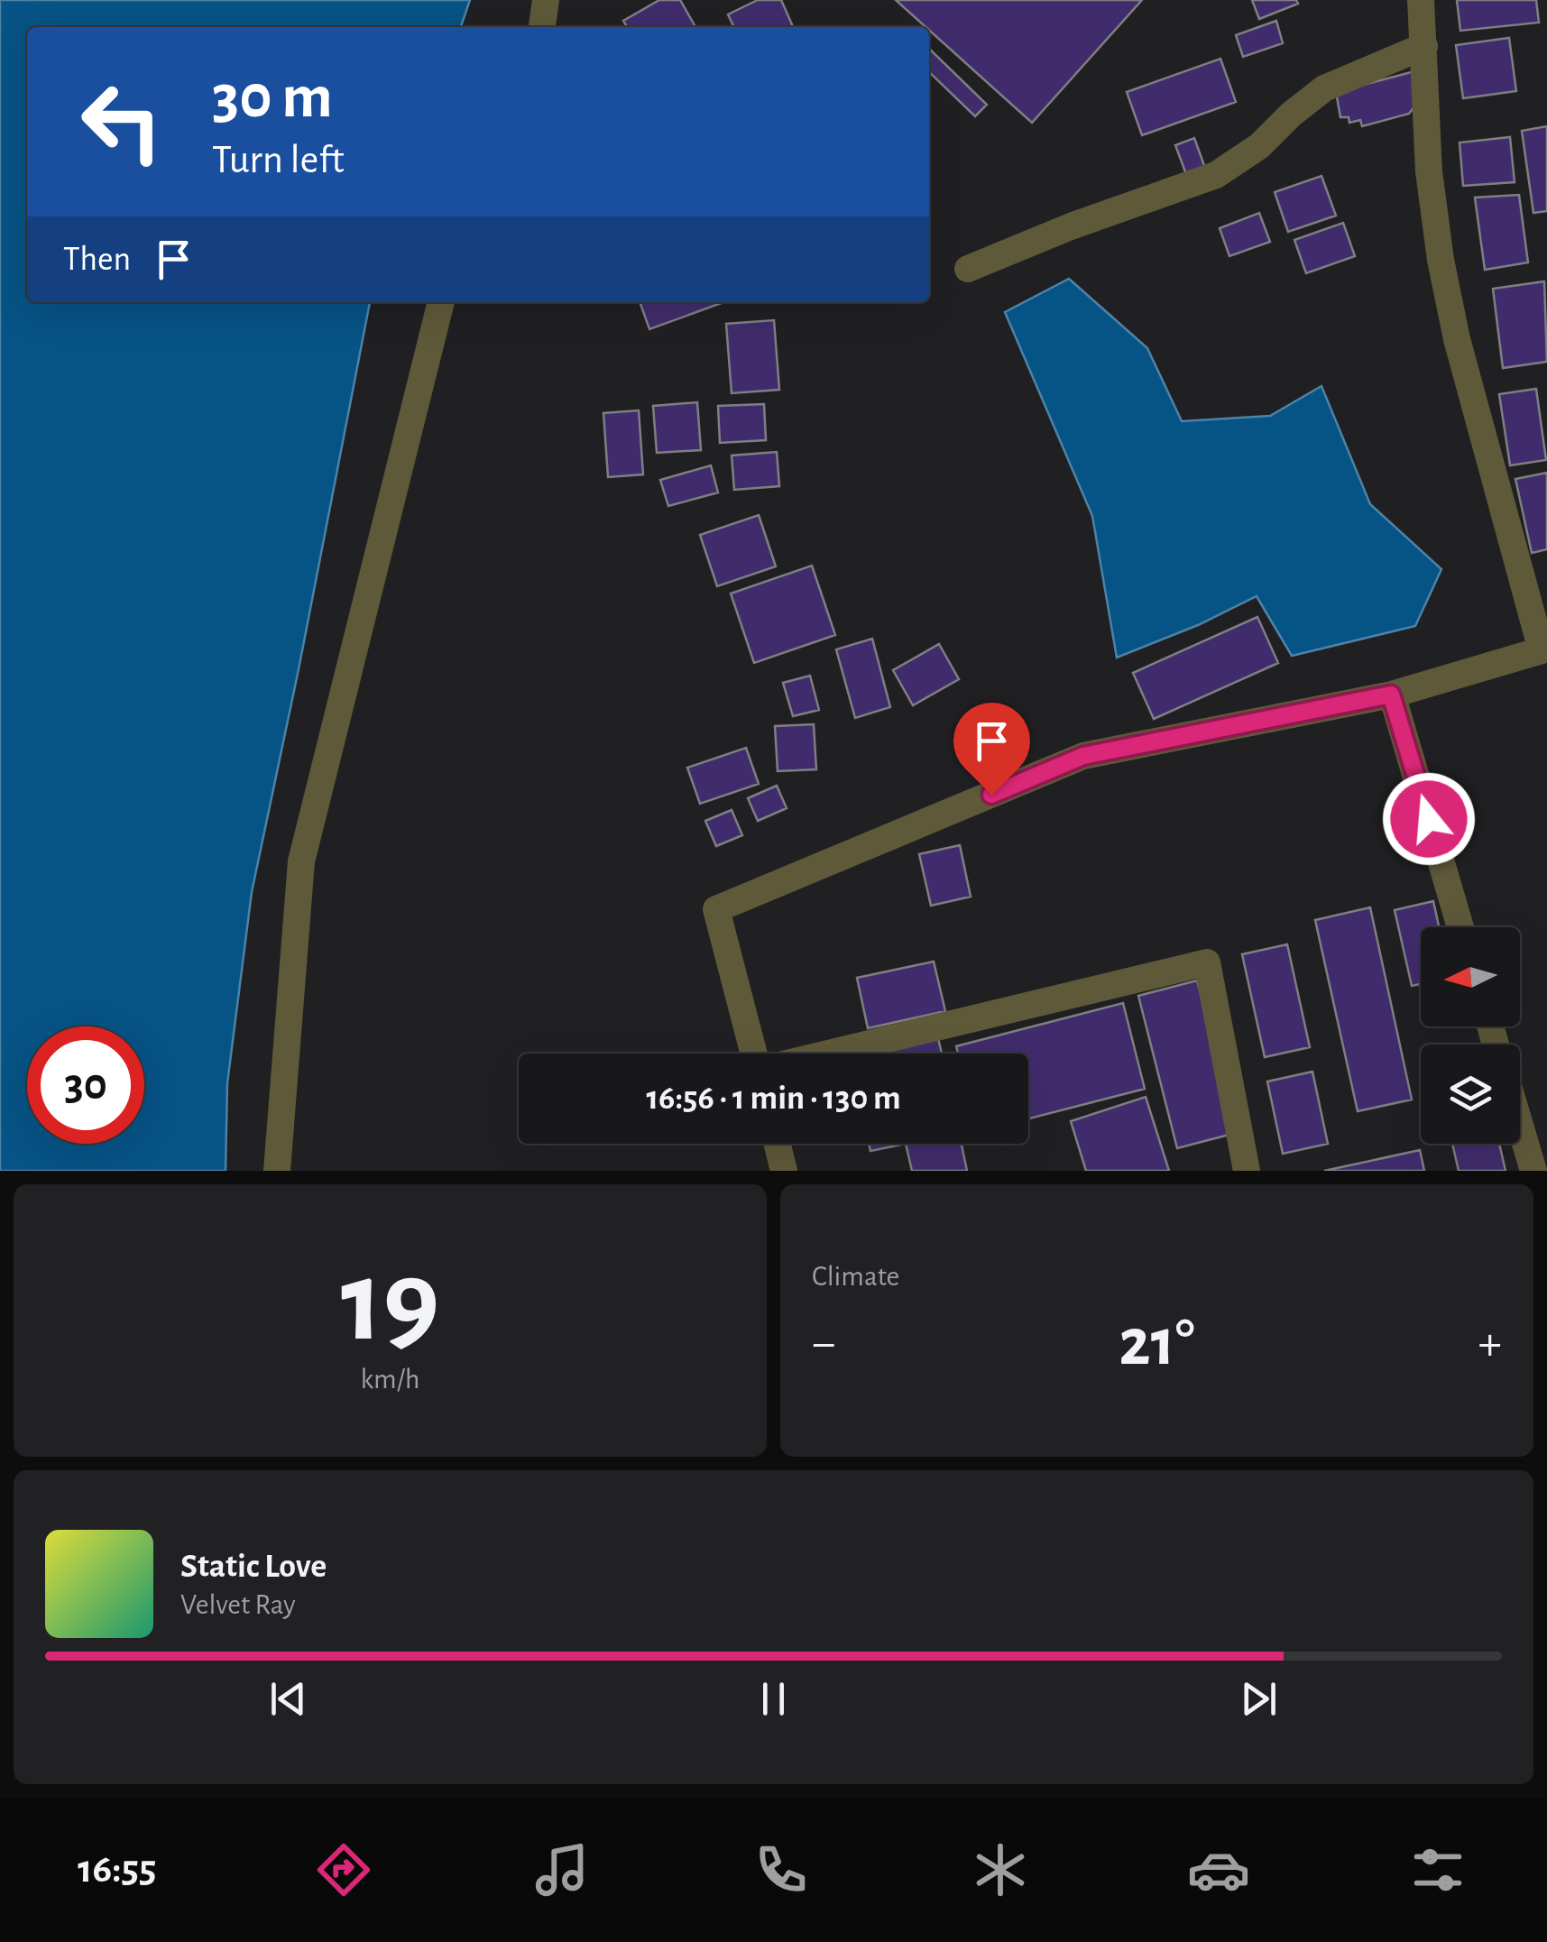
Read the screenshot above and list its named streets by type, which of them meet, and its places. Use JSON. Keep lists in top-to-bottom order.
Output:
{
  "north": "left",
  "page": {
    "turn": ["30 m", "Turn left"],
    "then": "Then",
    "limit": "30",
    "trip": "16:56 · 1 min · 130 m",
    "tile": [
      ["19", "km/h"],
      "Climate"
    ],
    "heat": ["−", "21°", "+"],
    "song": ["Static Love", "Velvet Ray"],
    "tabs": "16:55"
  }
}
